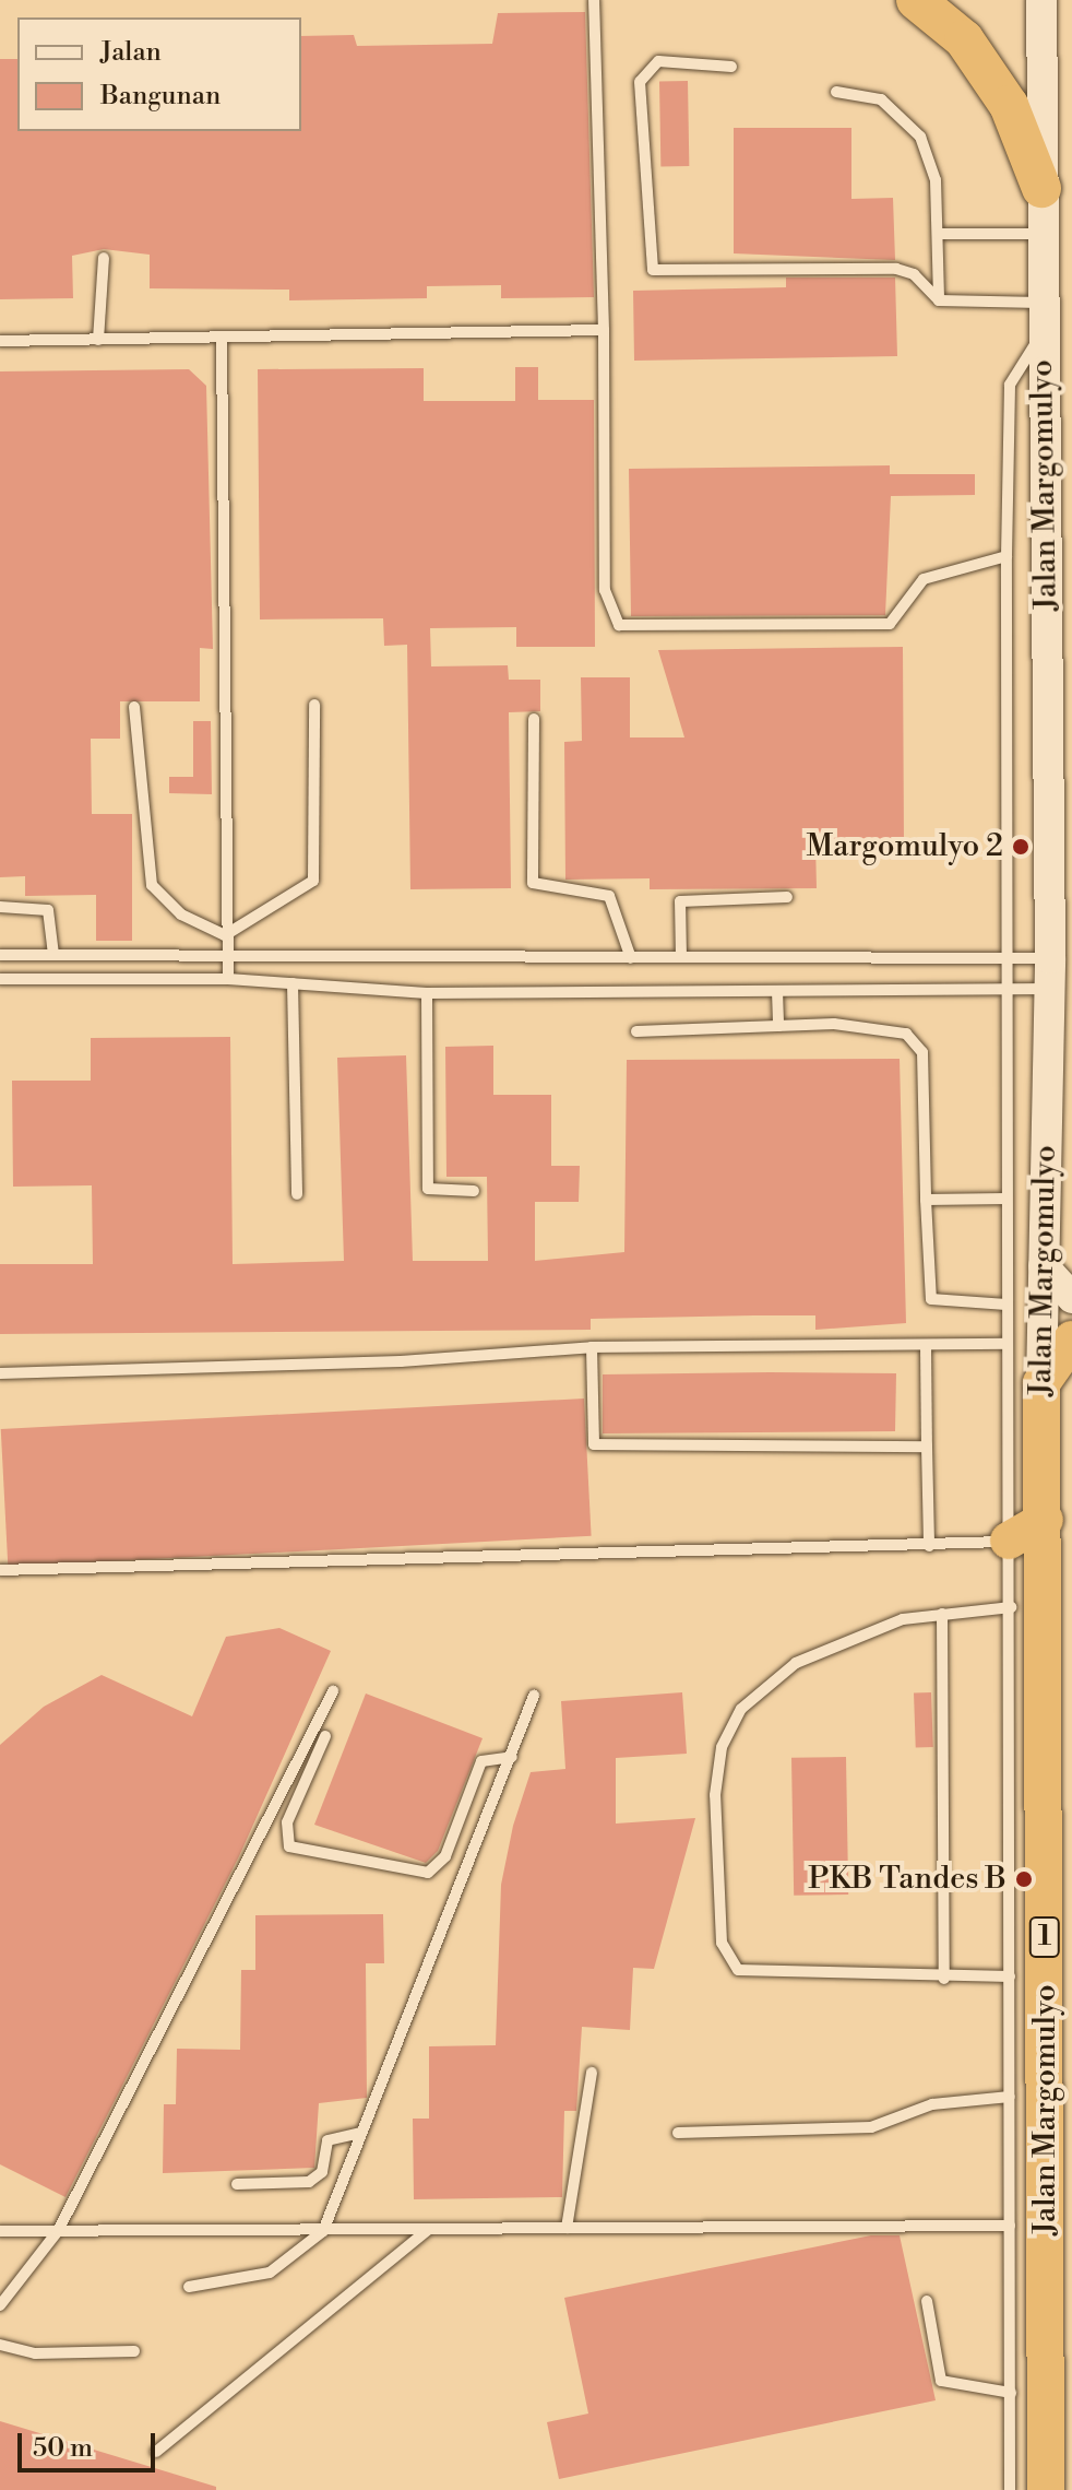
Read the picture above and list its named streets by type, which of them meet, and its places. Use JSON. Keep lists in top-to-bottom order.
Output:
{
  "streets": {
    "highway": ["Jalan Margomulyo", "1"]
  },
  "places": ["Margomulyo 2", "PKB Tandes B"],
  "legend": ["Jalan", "Bangunan"],
  "scale_bar": "50 m"
}
